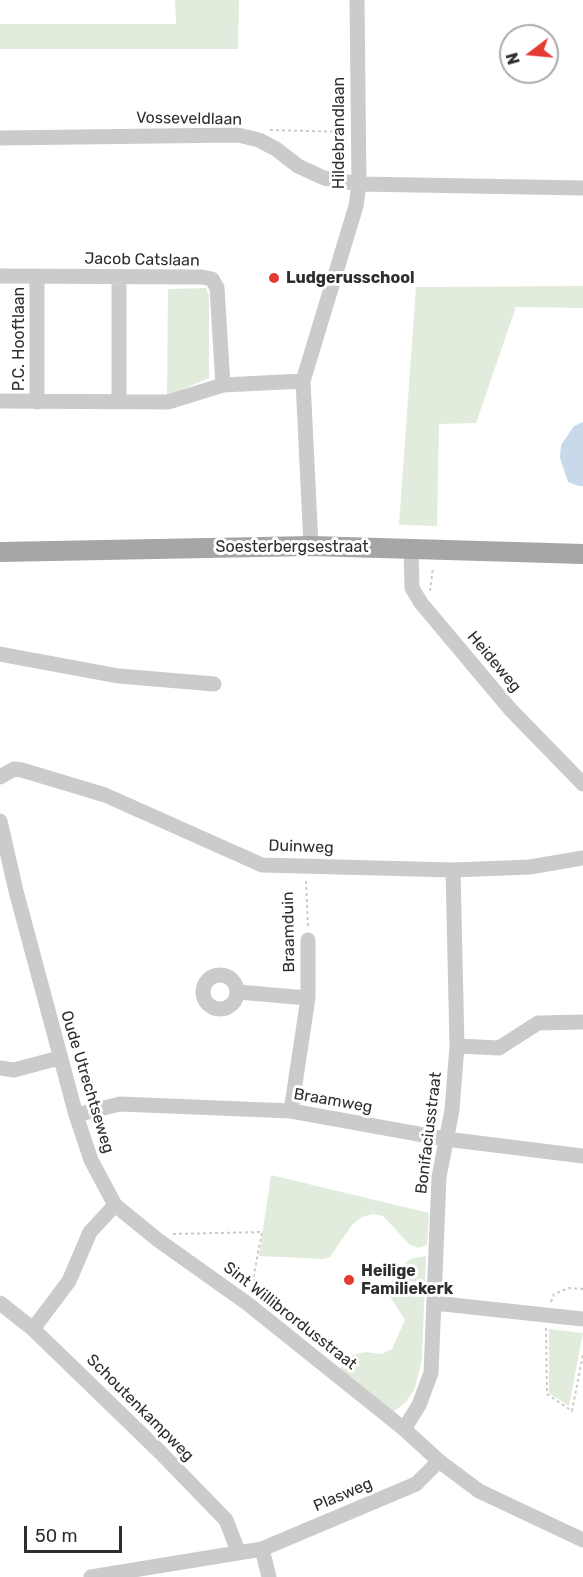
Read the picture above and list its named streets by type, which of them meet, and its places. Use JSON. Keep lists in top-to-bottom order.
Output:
{
  "streets": {
    "main road": ["Soesterbergsestraat"],
    "street": [
      "Vosseveldlaan",
      "Hildebrandlaan",
      "Jacob Catslaan",
      "P.C. Hooftlaan",
      "Heideweg",
      "Duinweg",
      "Braamduin",
      "Oude Utrechtseweg",
      "Braamweg",
      "Bonifaciusstraat",
      "Sint Willibrordusstraat",
      "Schoutenkampweg",
      "Plasweg"
    ]
  },
  "crossings": [
    ["Vosseveldlaan", "Hildebrandlaan"],
    ["Hildebrandlaan", "P.C. Hooftlaan"],
    ["Hildebrandlaan", "Soesterbergsestraat"],
    ["Jacob Catslaan", "P.C. Hooftlaan"],
    ["Soesterbergsestraat", "Heideweg"],
    ["Duinweg", "Braamduin"],
    ["Duinweg", "Bonifaciusstraat"],
    ["Braamduin", "Braamweg"],
    ["Oude Utrechtseweg", "Braamweg"],
    ["Oude Utrechtseweg", "Sint Willibrordusstraat"],
    ["Braamweg", "Bonifaciusstraat"],
    ["Bonifaciusstraat", "Sint Willibrordusstraat"],
    ["Sint Willibrordusstraat", "Plasweg"],
    ["Schoutenkampweg", "Plasweg"]
  ],
  "places": ["Ludgerusschool", "Heilige Familiekerk"],
  "scale_bar": "50 m",
  "north": "left"
}
